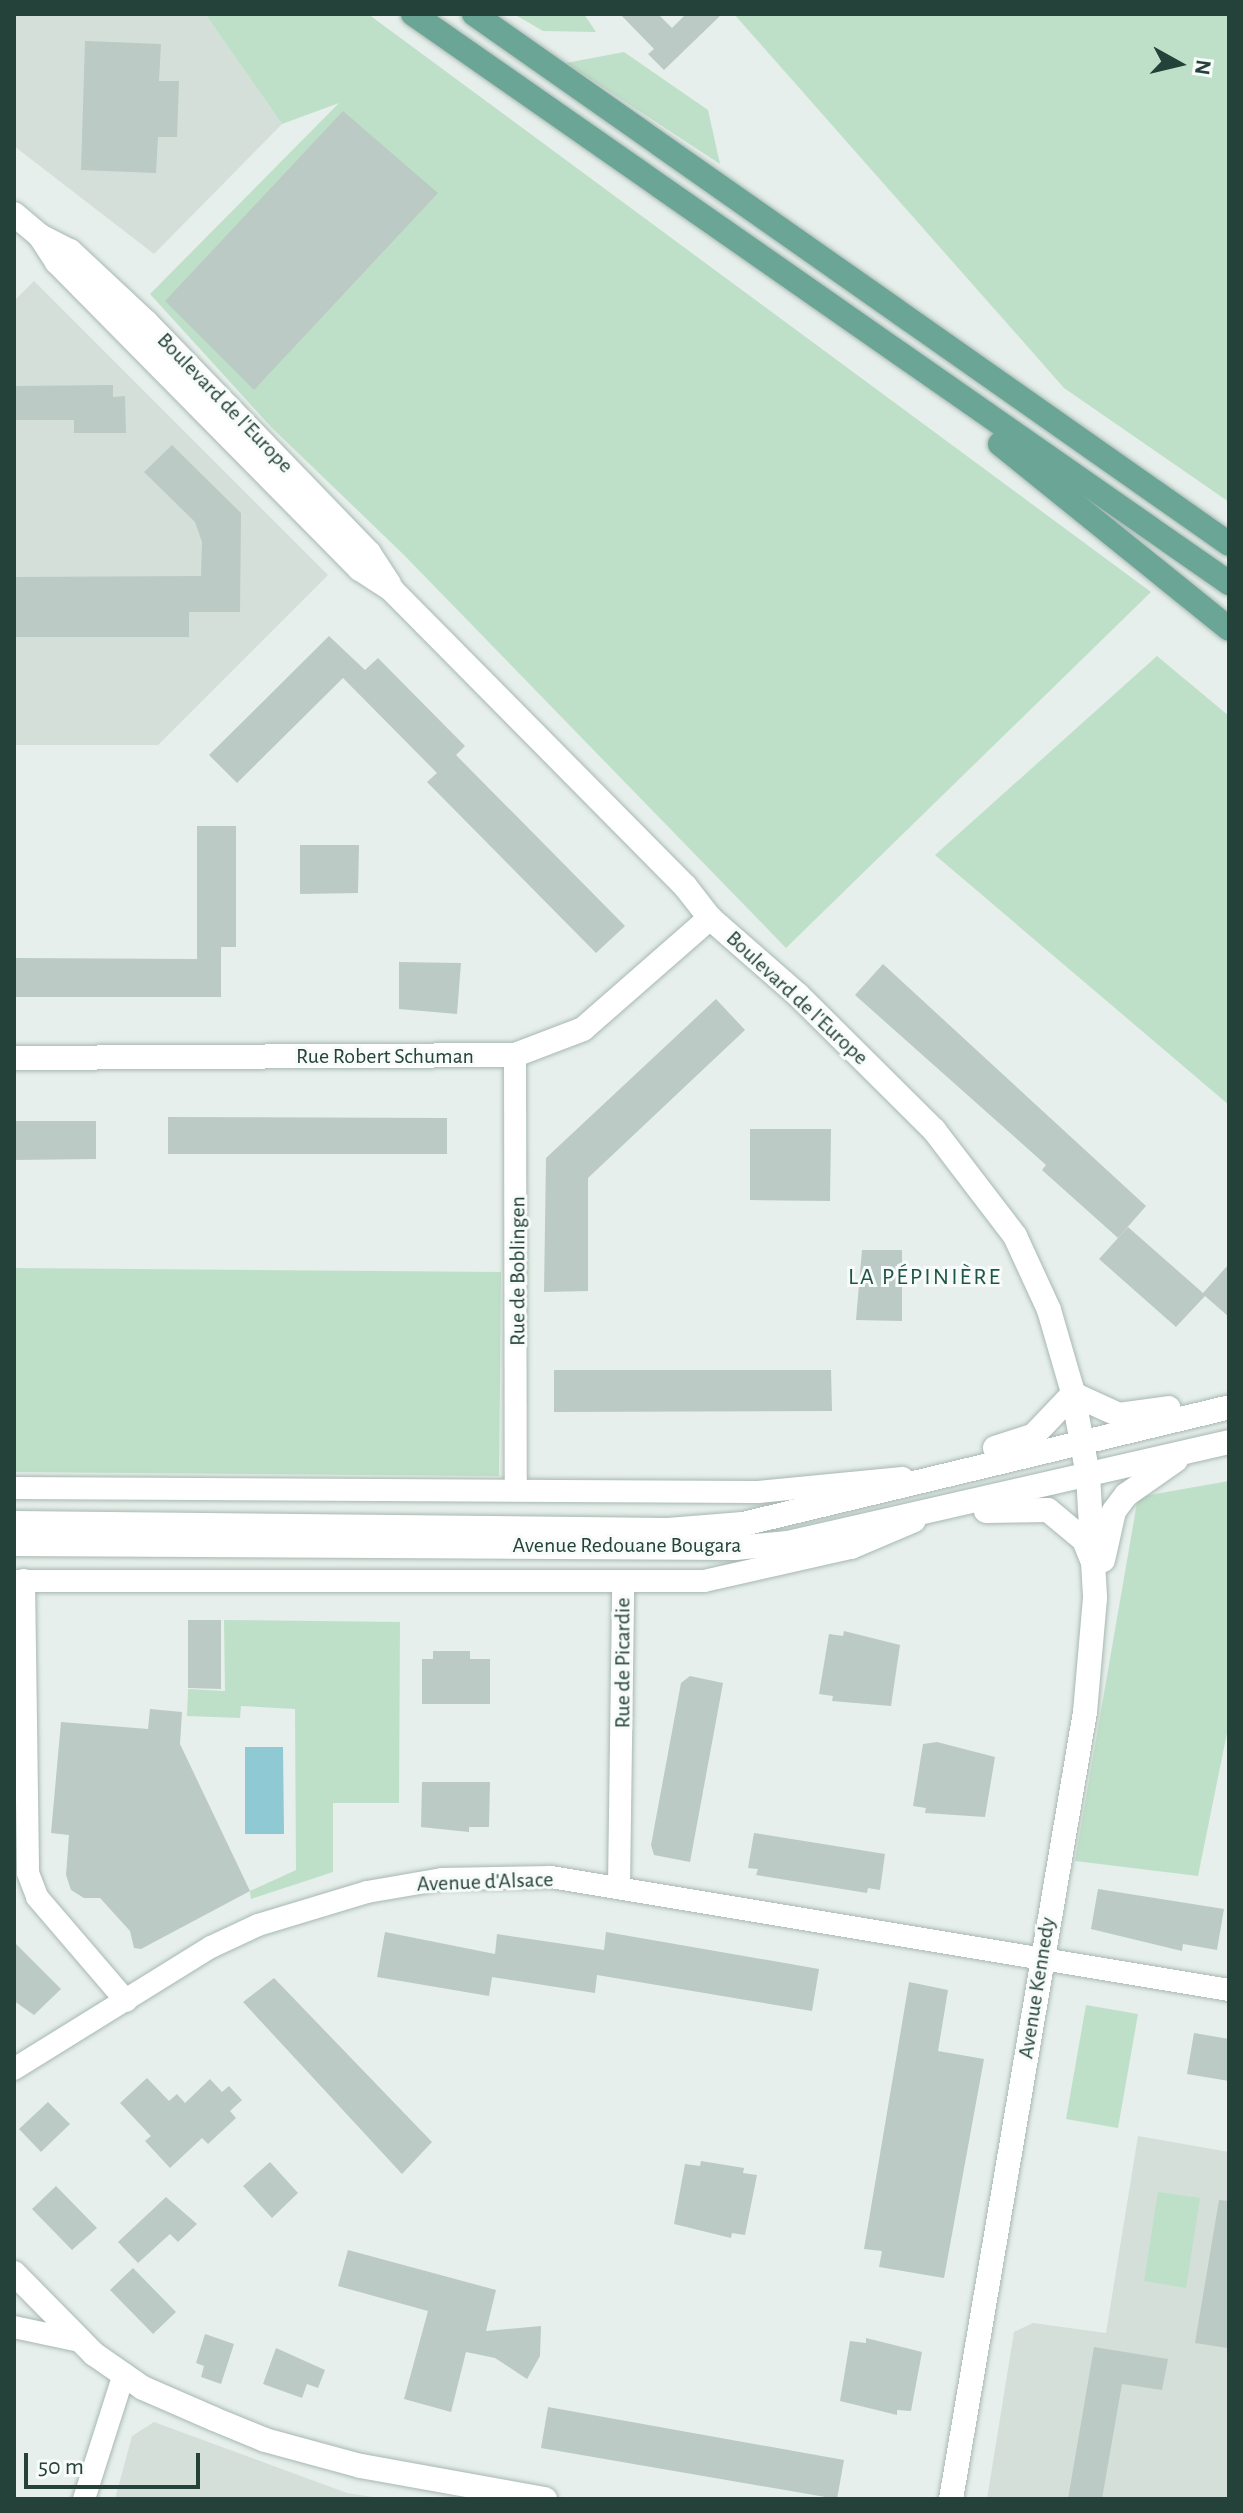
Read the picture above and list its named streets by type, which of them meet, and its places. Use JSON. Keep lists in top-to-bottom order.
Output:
{
  "streets": {
    "street": [
      "Boulevard de l'Europe",
      "Rue Robert Schuman",
      "Rue de Boblingen",
      "Avenue Redouane Bougara",
      "Rue de Picardie",
      "Avenue d'Alsace",
      "Avenue Kennedy"
    ]
  },
  "crossings": [
    ["Boulevard de l'Europe", "Rue Robert Schuman"],
    ["Boulevard de l'Europe", "Avenue Redouane Bougara"],
    ["Boulevard de l'Europe", "Avenue Kennedy"],
    ["Rue Robert Schuman", "Rue de Boblingen"],
    ["Rue de Boblingen", "Avenue Redouane Bougara"],
    ["Avenue Redouane Bougara", "Rue de Picardie"],
    ["Avenue Redouane Bougara", "Avenue Kennedy"],
    ["Rue de Picardie", "Avenue d'Alsace"],
    ["Avenue d'Alsace", "Avenue Kennedy"]
  ],
  "districts": ["LA PÉPINIÈRE"],
  "scale_bar": "50 m",
  "north": "right"
}
